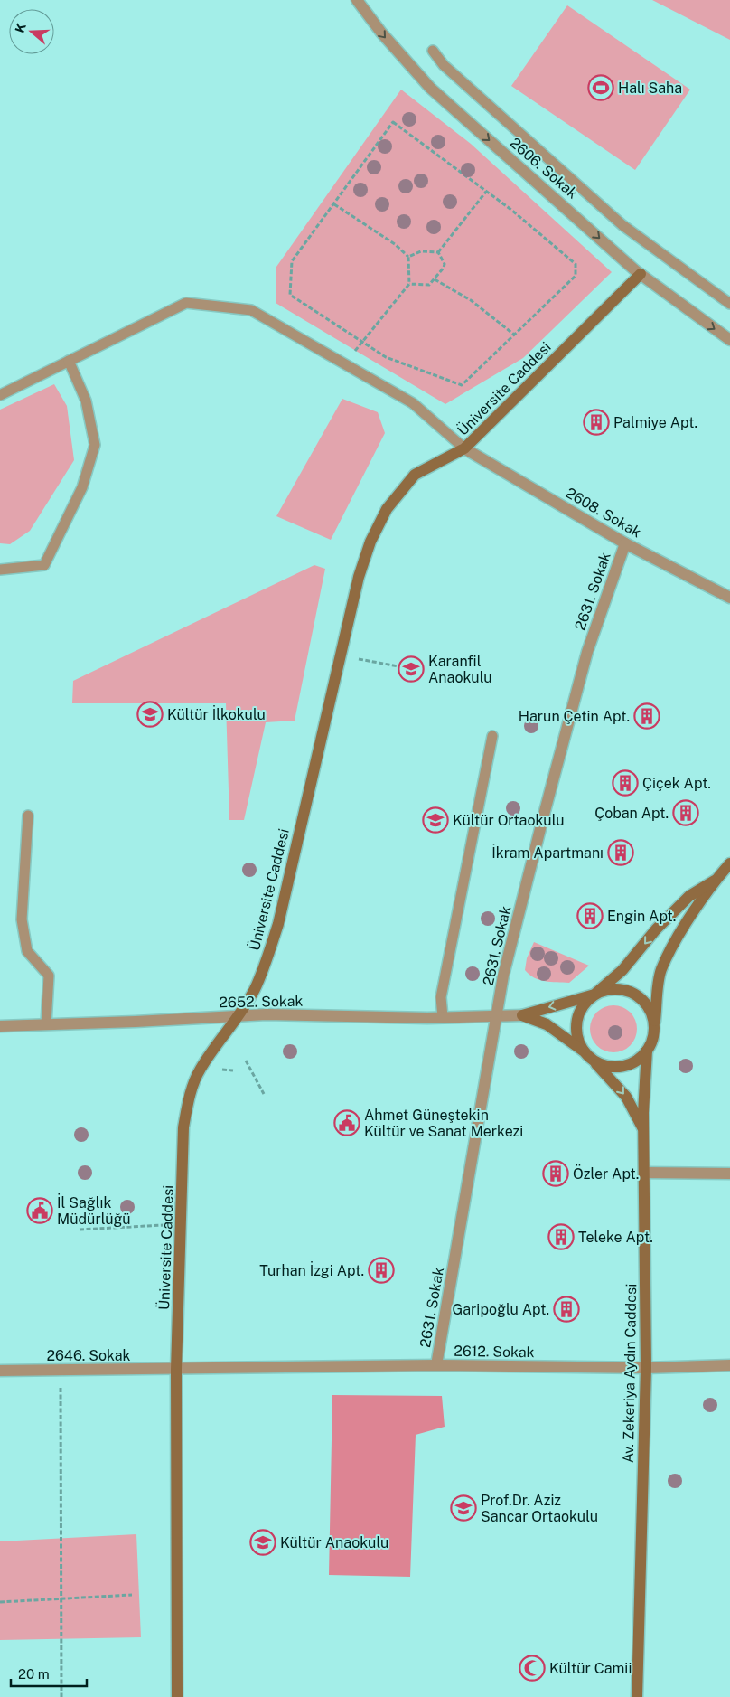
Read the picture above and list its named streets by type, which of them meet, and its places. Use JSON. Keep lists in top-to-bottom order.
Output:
{
  "streets": {
    "street": [
      "2606. Sokak",
      "Üniversite Caddesi",
      "2608. Sokak",
      "2631. Sokak",
      "2652. Sokak",
      "2612. Sokak",
      "2646. Sokak",
      "Av. Zekeriya Aydın Caddesi"
    ]
  },
  "crossings": [
    ["2606. Sokak", "Üniversite Caddesi"],
    ["Üniversite Caddesi", "2608. Sokak"],
    ["Üniversite Caddesi", "2652. Sokak"],
    ["Üniversite Caddesi", "2612. Sokak"],
    ["Üniversite Caddesi", "2646. Sokak"],
    ["2608. Sokak", "2631. Sokak"],
    ["2631. Sokak", "2652. Sokak"],
    ["2631. Sokak", "2612. Sokak"],
    ["2612. Sokak", "2646. Sokak"],
    ["2612. Sokak", "Av. Zekeriya Aydın Caddesi"]
  ],
  "one_way": ["2606. Sokak"],
  "places": {
    "sports": ["Halı Saha"],
    "building": [
      "Palmiye Apt.",
      "Harun Çetin Apt.",
      "Çiçek Apt.",
      "Çoban Apt.",
      "İkram Apartmanı",
      "Engin Apt.",
      "Özler Apt.",
      "Teleke Apt.",
      "Turhan İzgi Apt.",
      "Garipoğlu Apt."
    ],
    "school or university": [
      "Karanfil Anaokulu",
      "Kültür İlkokulu",
      "Kültür Ortaokulu",
      "Prof.Dr. Aziz Sancar Ortaokulu",
      "Kültür Anaokulu"
    ],
    "public building": ["Ahmet Güneştekin Kültür ve Sanat Merkezi", "İl Sağlık Müdürlüğü"],
    "mosque": ["Kültür Camii"]
  },
  "scale_bar": "20 m",
  "north": "left"
}
